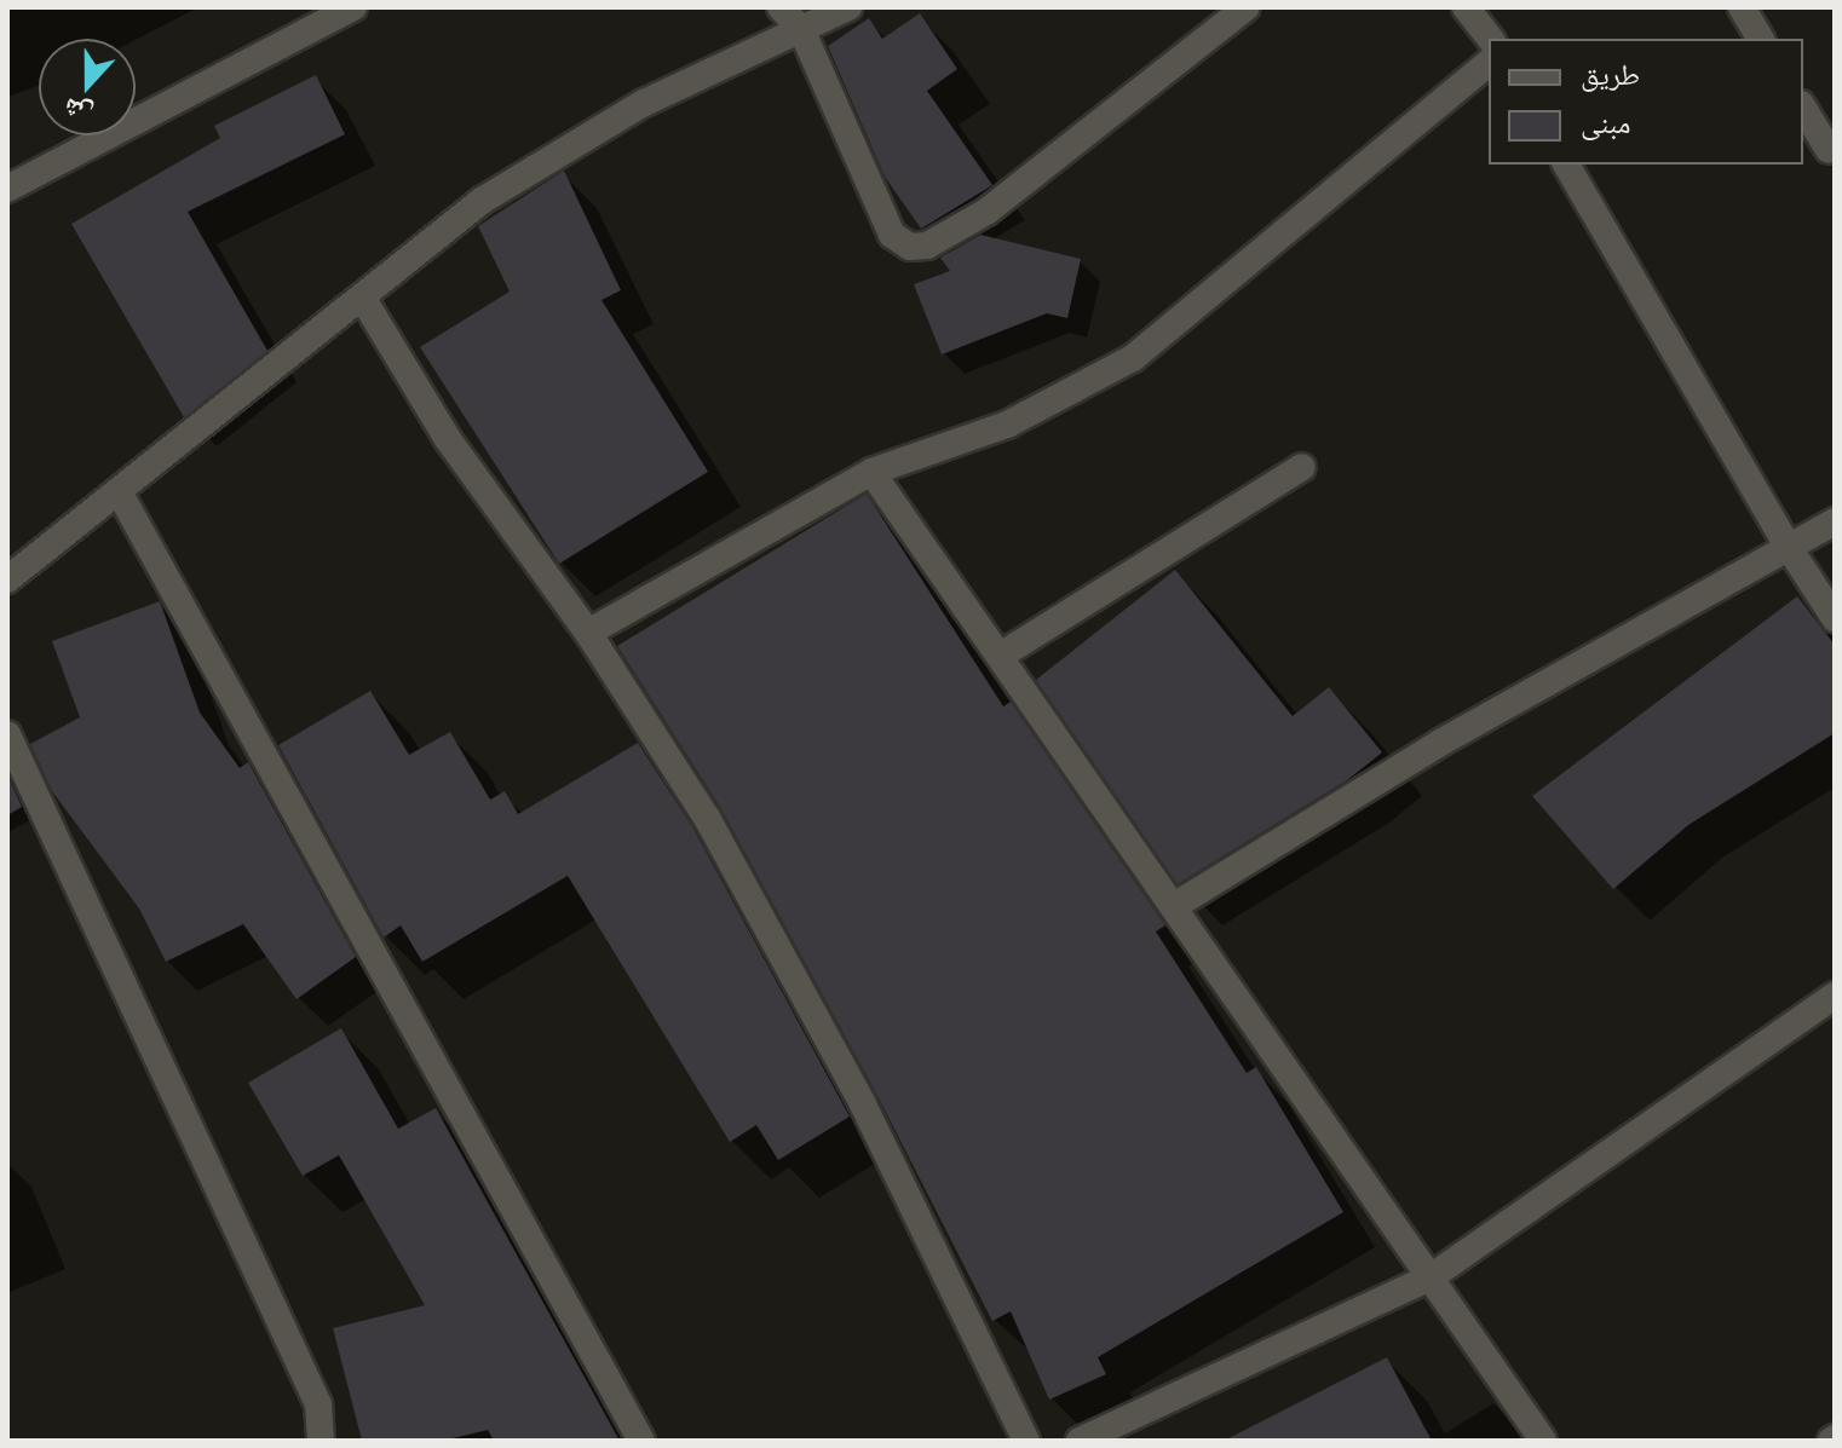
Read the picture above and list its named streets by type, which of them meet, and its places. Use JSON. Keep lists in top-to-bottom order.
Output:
{
  "legend": ["طريق", "مبنى"],
  "north": "bottom"
}
